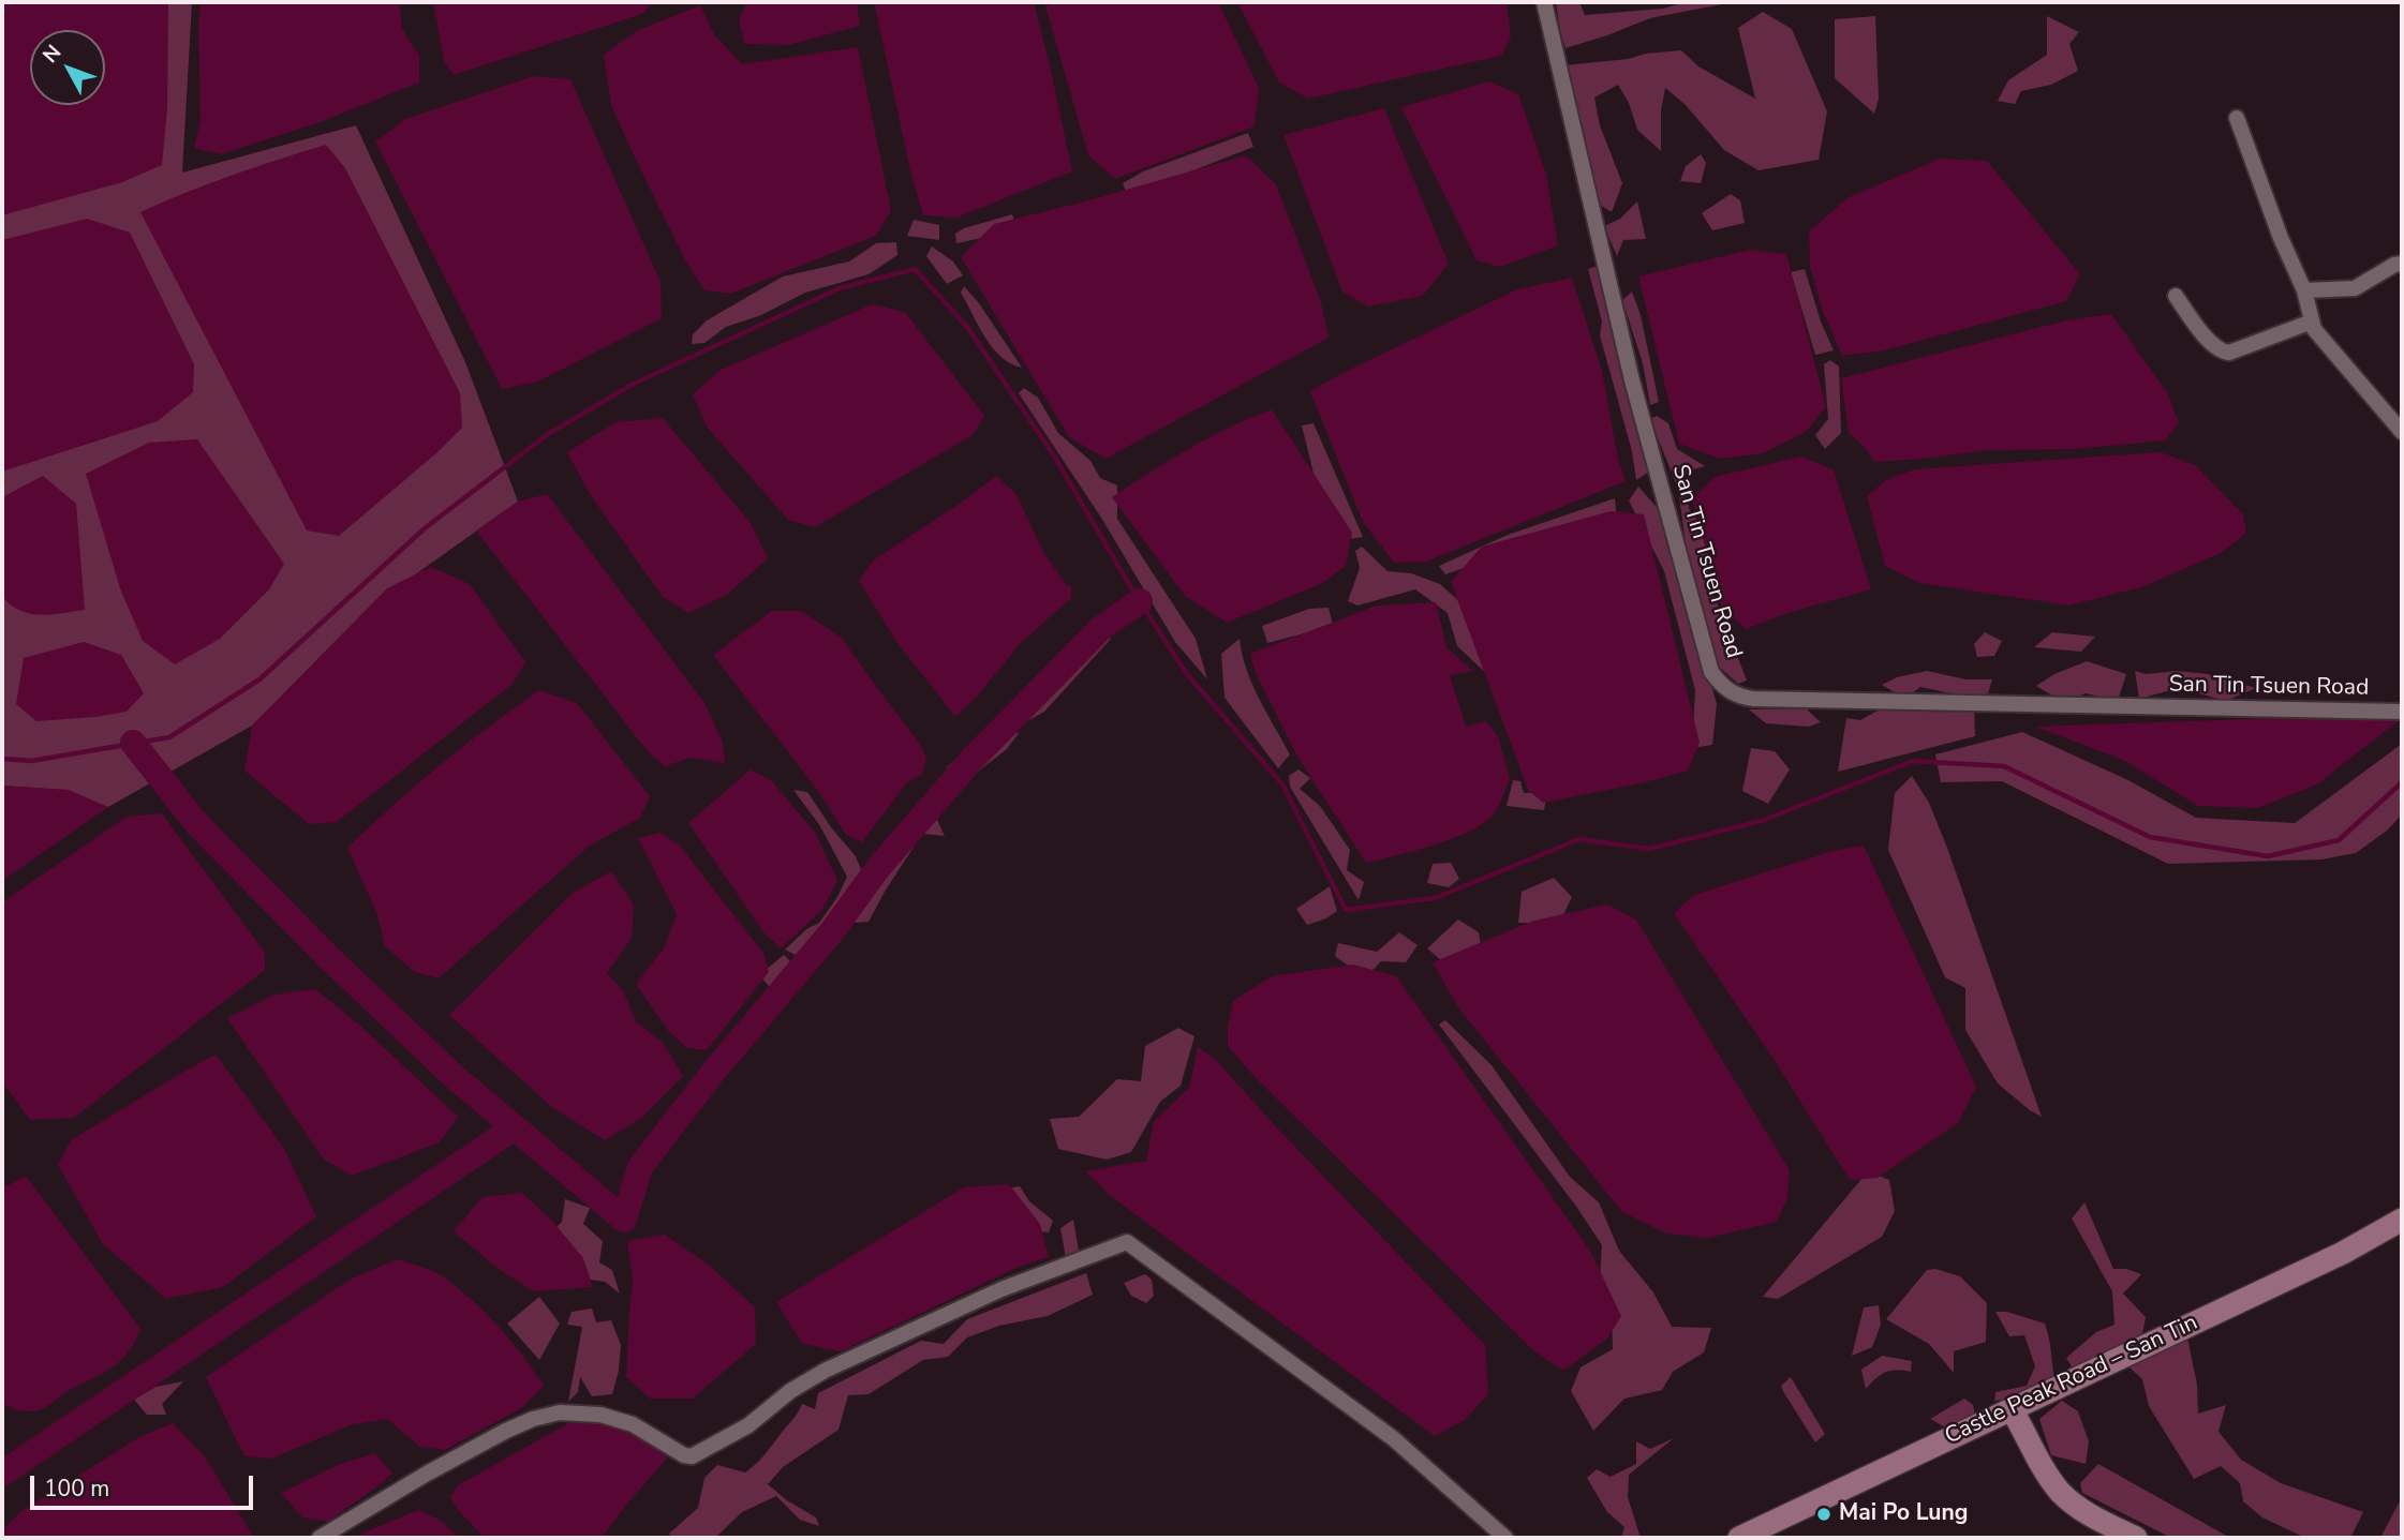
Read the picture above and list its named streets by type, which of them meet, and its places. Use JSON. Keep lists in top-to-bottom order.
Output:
{
  "streets": {
    "main road": ["Castle Peak Road – San Tin"],
    "street": ["San Tin Tsuen Road"]
  },
  "places": ["Mai Po Lung"],
  "scale_bar": "100 m",
  "north": "top left"
}
